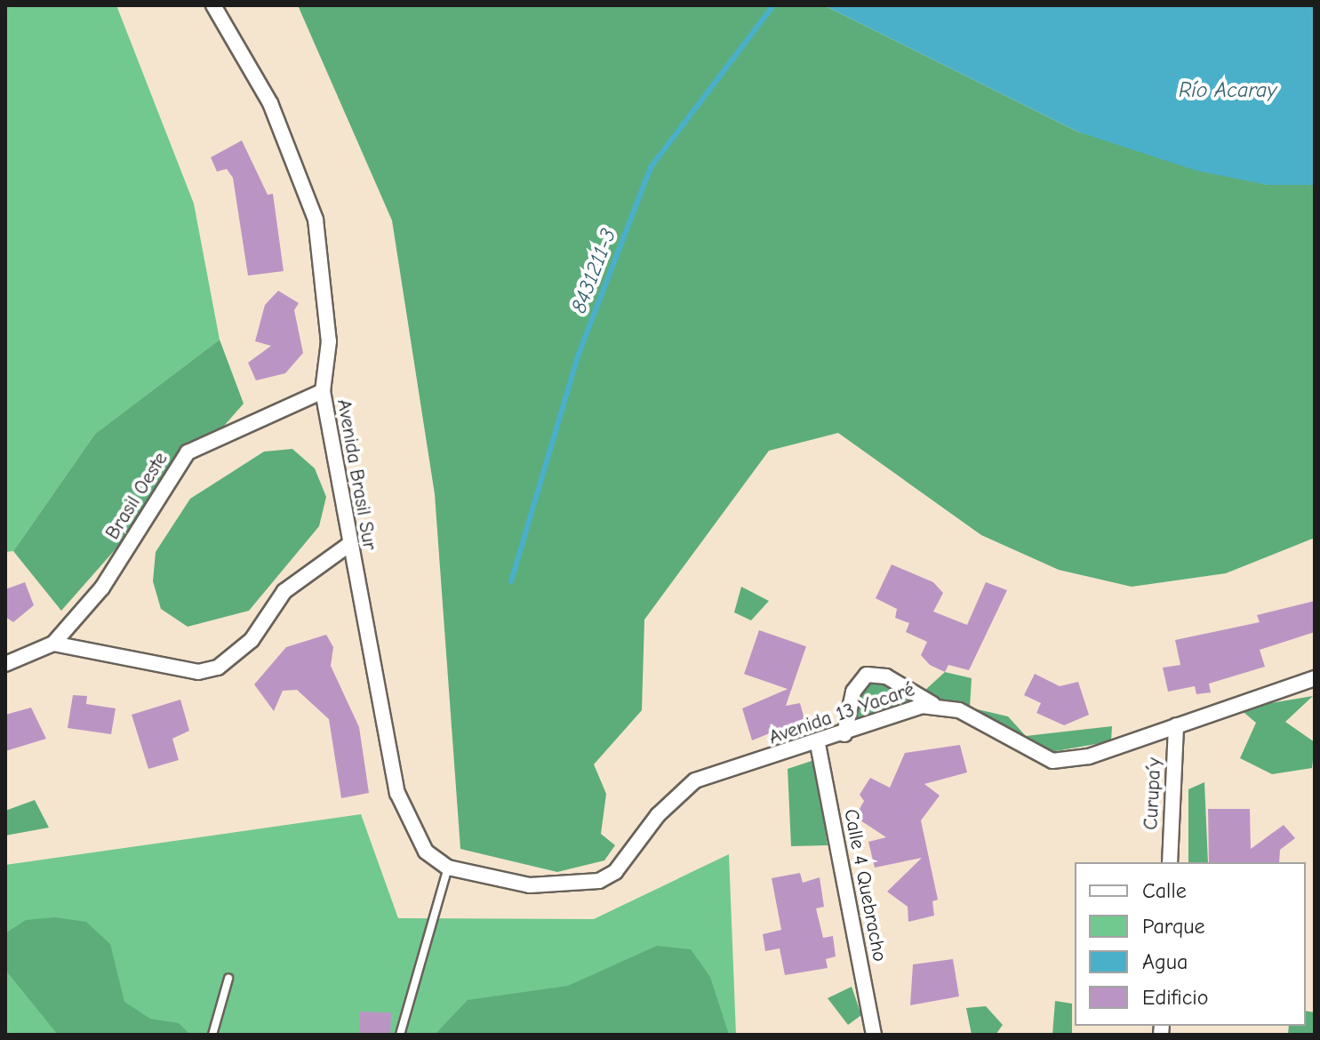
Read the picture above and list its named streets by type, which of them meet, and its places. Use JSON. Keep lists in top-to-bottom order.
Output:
{
  "streets": {
    "street": [
      "Avenida Brasil Sur",
      "Brasil Oeste",
      "Avenida 13 Yacaré",
      "Curupa´y",
      "Calle 4 Quebracho"
    ]
  },
  "crossings": [
    ["Avenida Brasil Sur", "Brasil Oeste"],
    ["Avenida Brasil Sur", "Avenida 13 Yacaré"],
    ["Avenida 13 Yacaré", "Curupa´y"],
    ["Avenida 13 Yacaré", "Calle 4 Quebracho"]
  ],
  "water": ["Río Acaray", "8431211-3"],
  "legend": [
    "Calle",
    "Parque",
    "Agua",
    "Edificio"
  ]
}
